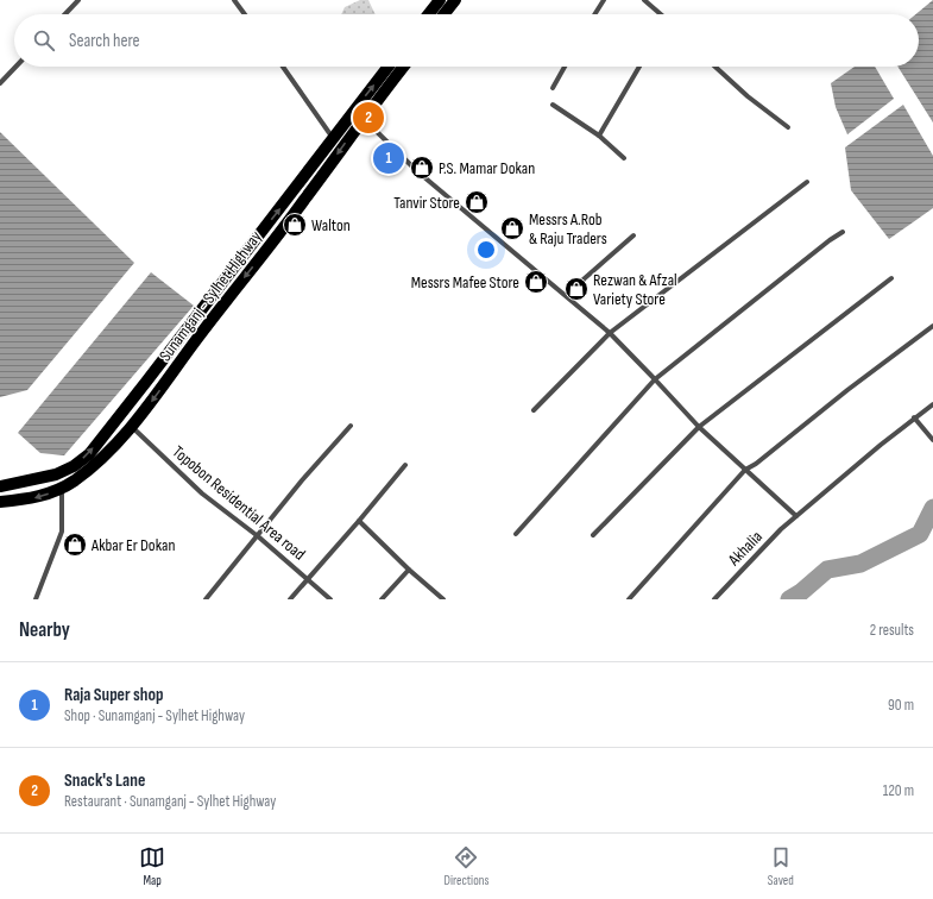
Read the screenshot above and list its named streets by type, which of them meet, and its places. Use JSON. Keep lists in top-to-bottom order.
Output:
{
  "streets": {
    "main road": ["Sunamganj - Sylhet Highway"],
    "street": ["Topobon Residential Area road", "Akhalia"]
  },
  "crossings": [
    ["Sunamganj - Sylhet Highway", "Topobon Residential Area road"]
  ],
  "places": {
    "shop": [
      "P.S. Mamar Dokan",
      "Tanvir Store",
      "Walton",
      "Messrs A.Rob & Raju Traders",
      "Messrs Mafee Store",
      "Rezwan & Afzal Variety Store",
      "Akbar Er Dokan"
    ]
  },
  "page": {
    "search": "Search here",
    "pins": ["2", "1"],
    "heading": ["Nearby", "2 results"],
    "list": [
      {
        "mark": "1",
        "name": "Raja Super shop",
        "note": "Shop · Sunamganj - Sylhet Highway",
        "value": "90 m"
      },
      {
        "mark": "2",
        "name": "Snack's Lane",
        "note": "Restaurant · Sunamganj - Sylhet Highway",
        "value": "120 m"
      }
    ],
    "nav": ["Map", "Directions", "Saved"]
  }
}
